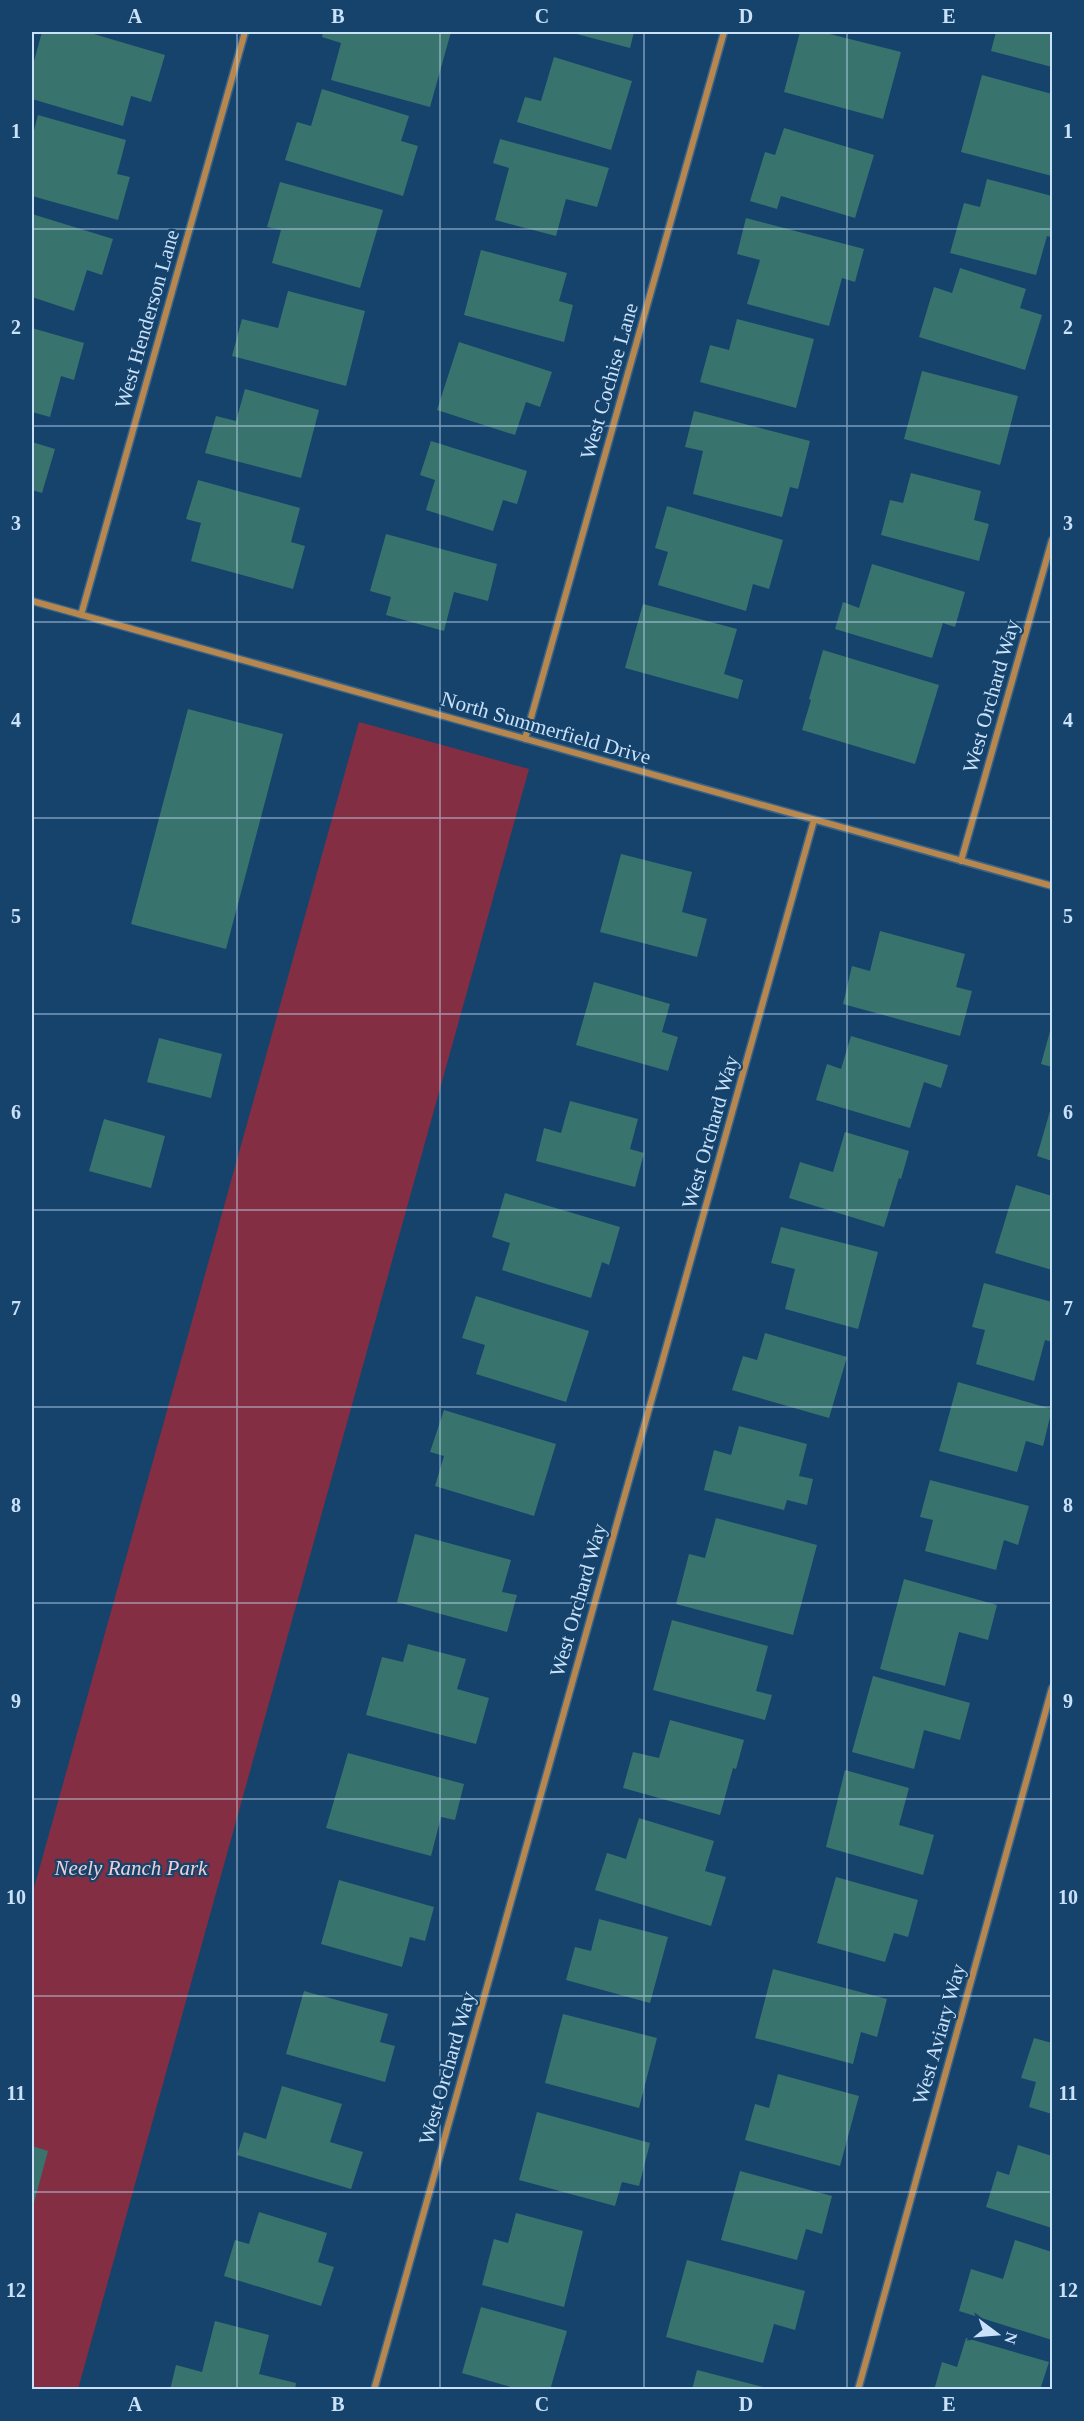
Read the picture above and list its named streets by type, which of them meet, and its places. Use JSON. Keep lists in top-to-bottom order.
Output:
{
  "streets": {
    "street": [
      "West Henderson Lane",
      "West Cochise Lane",
      "West Orchard Way",
      "North Summerfield Drive",
      "West Aviary Way"
    ]
  },
  "crossings": [
    ["West Henderson Lane", "North Summerfield Drive"],
    ["West Cochise Lane", "North Summerfield Drive"],
    ["West Orchard Way", "North Summerfield Drive"]
  ],
  "parks": ["Neely Ranch Park"],
  "north": "right",
  "grid": {
    "columns": [
      "A",
      "B",
      "C",
      "D",
      "E"
    ],
    "rows": [
      "1",
      "2",
      "3",
      "4",
      "5",
      "6",
      "7",
      "8",
      "9",
      "10",
      "11",
      "12"
    ]
  }
}
